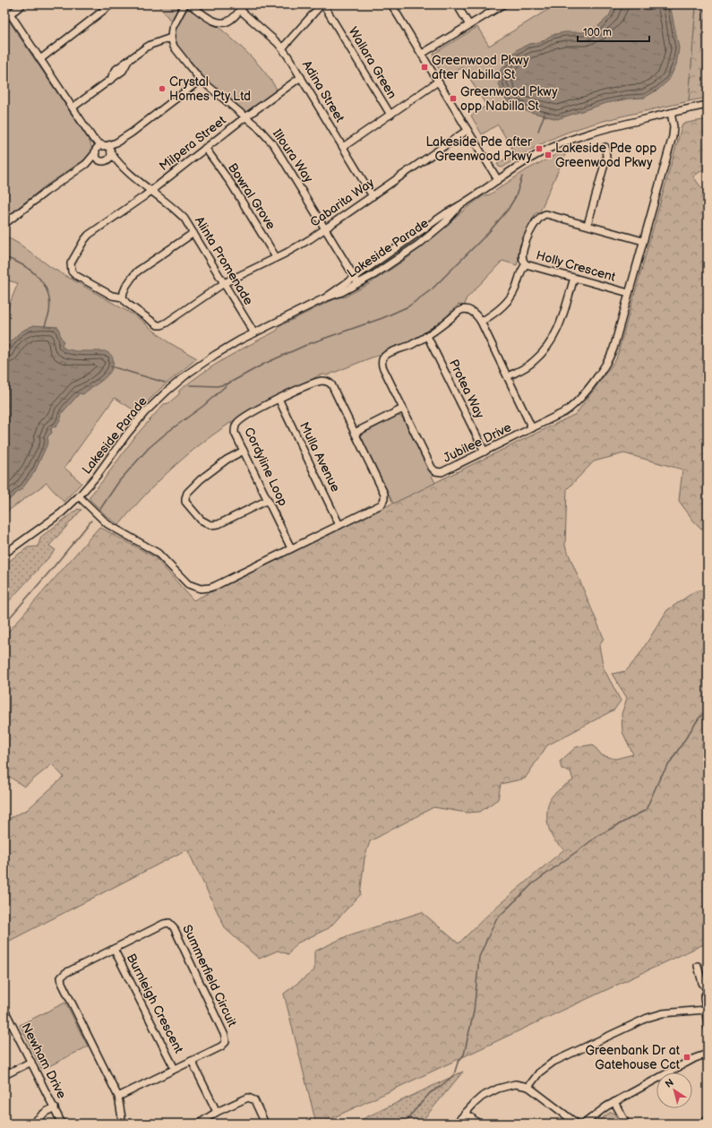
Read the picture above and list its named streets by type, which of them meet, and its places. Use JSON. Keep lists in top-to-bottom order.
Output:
{
  "streets": {
    "street": [
      "Wallara Green",
      "Adina Street",
      "Milpera Street",
      "Illoura Way",
      "Bowral Grove",
      "Cabarita Way",
      "Lakeside Parade",
      "Alinta Promenade",
      "Holly Crescent",
      "Protea Way",
      "Jubilee Drive",
      "Mulla Avenue",
      "Cordyline Loop",
      "Summerfield Circuit",
      "Burnleigh Crescent",
      "Newham Drive"
    ]
  },
  "crossings": [
    ["Adina Street", "Milpera Street"],
    ["Adina Street", "Cabarita Way"],
    ["Milpera Street", "Illoura Way"],
    ["Milpera Street", "Bowral Grove"],
    ["Milpera Street", "Cabarita Way"],
    ["Milpera Street", "Alinta Promenade"],
    ["Illoura Way", "Cabarita Way"],
    ["Illoura Way", "Lakeside Parade"],
    ["Bowral Grove", "Cabarita Way"],
    ["Cabarita Way", "Alinta Promenade"],
    ["Lakeside Parade", "Alinta Promenade"],
    ["Lakeside Parade", "Jubilee Drive"],
    ["Holly Crescent", "Jubilee Drive"],
    ["Protea Way", "Jubilee Drive"],
    ["Mulla Avenue", "Cordyline Loop"],
    ["Summerfield Circuit", "Burnleigh Crescent"]
  ],
  "places": {
    "transit": [
      "Greenwood Pkwy after Nabilla St",
      "Greenwood Pkwy opp Nabilla St",
      "Lakeside Pde after Greenwood Pkwy",
      "Lakeside Pde opp Greenwood Pkwy",
      "Greenbank Dr at Gatehouse Cct"
    ],
    "other": ["Crystal Homes Pty Ltd"]
  },
  "scale_bar": "100 m",
  "north": "top left"
}
